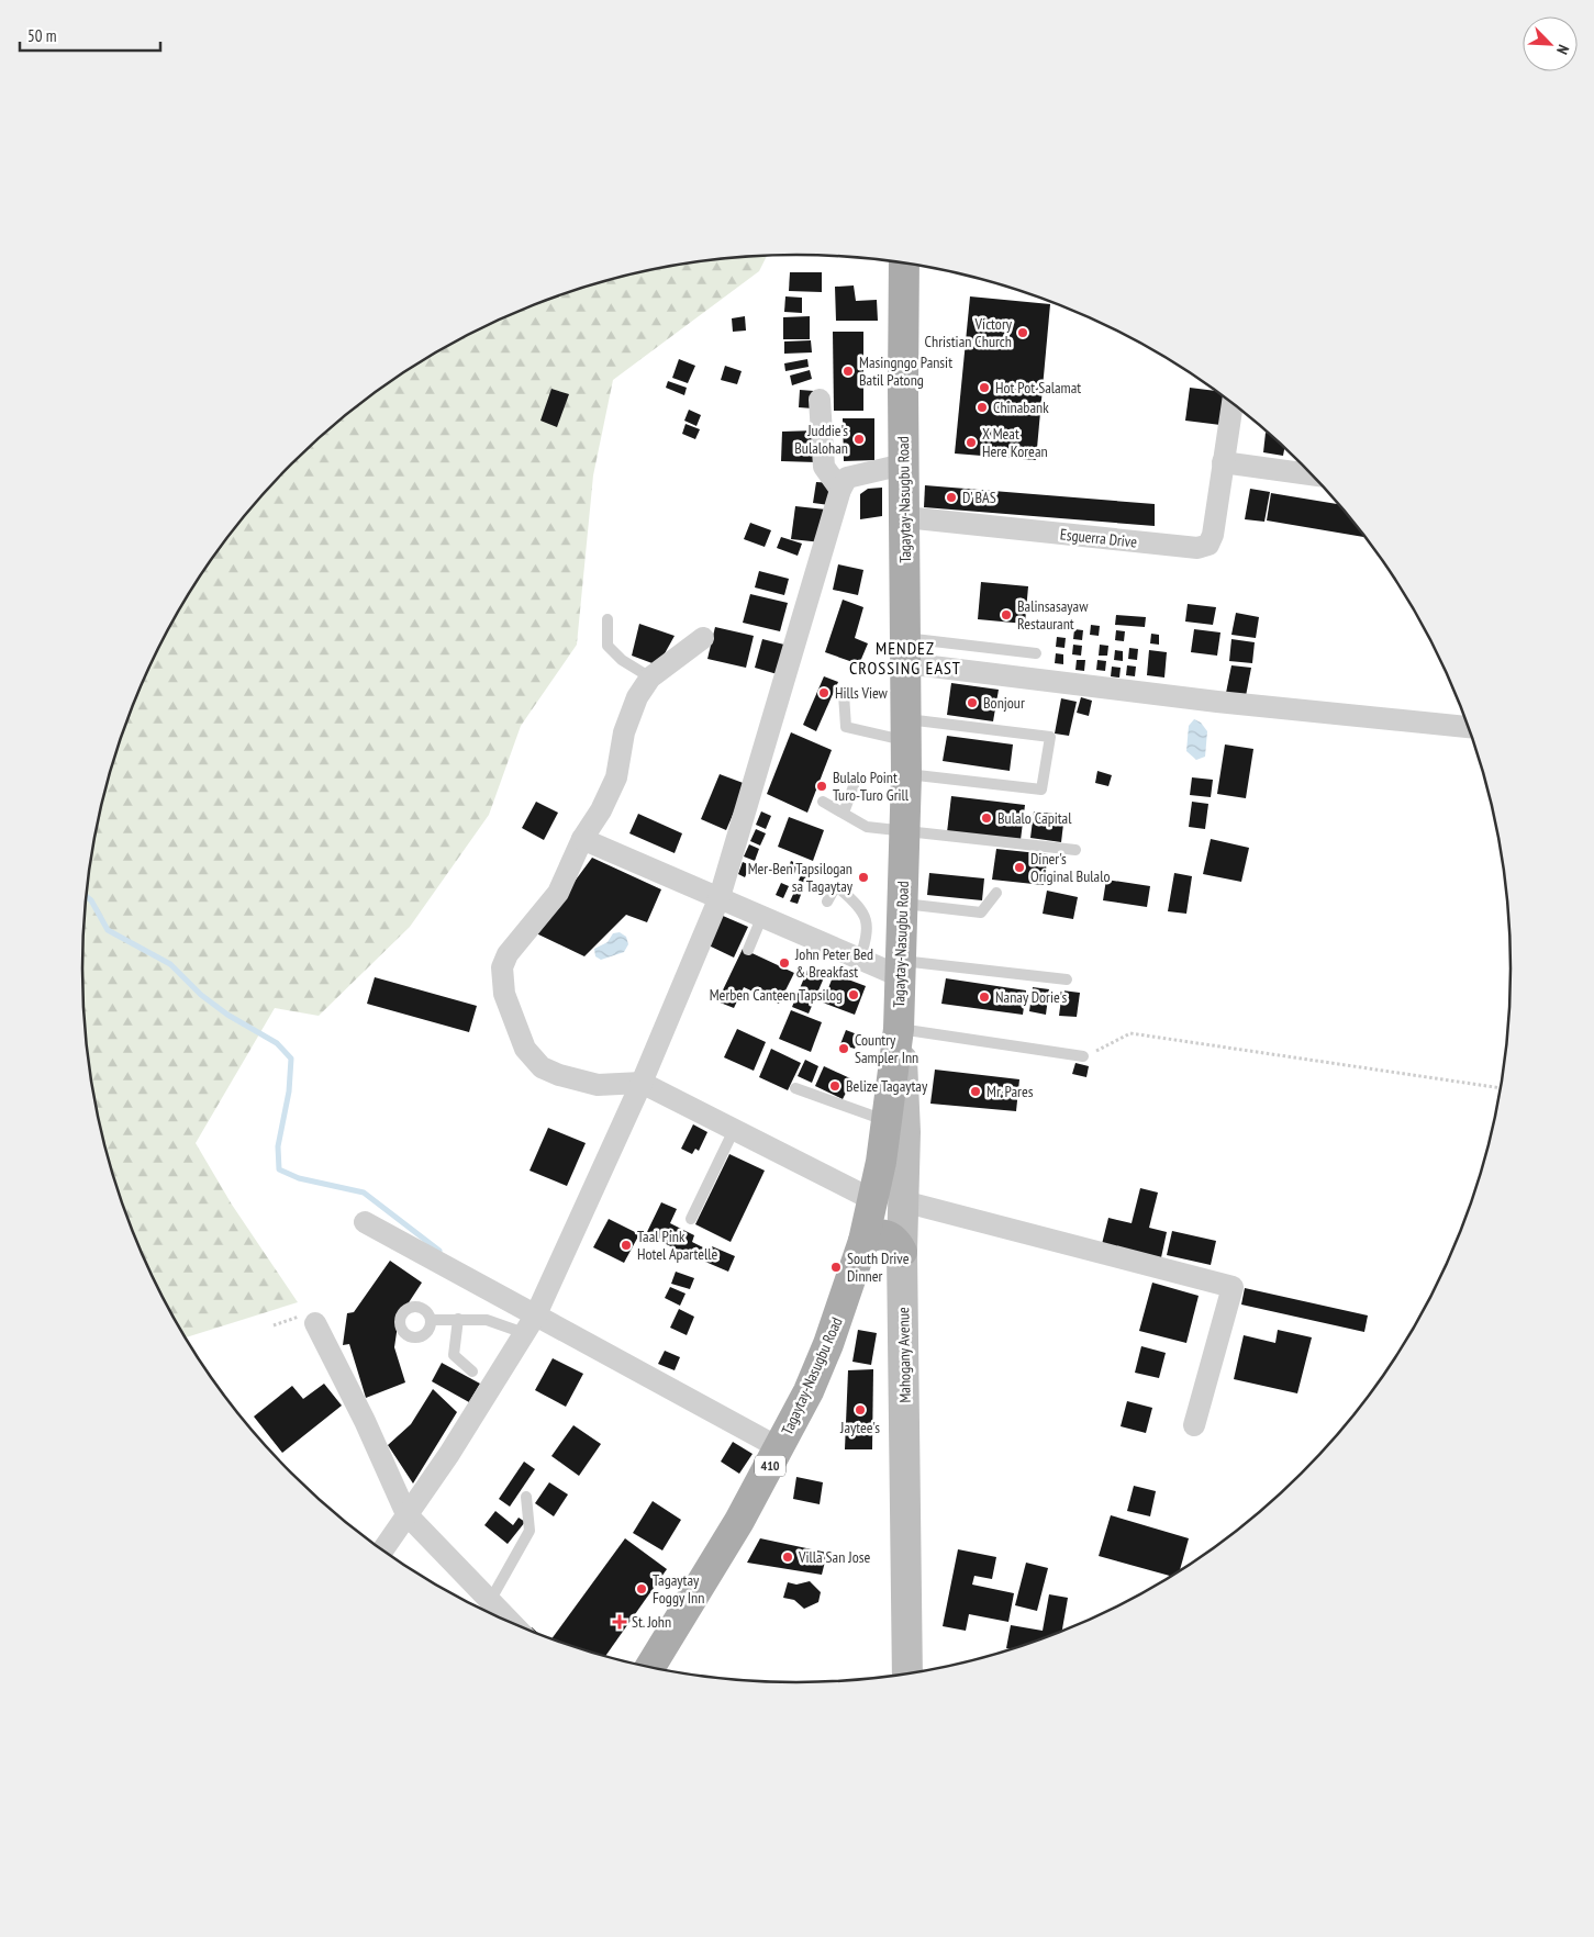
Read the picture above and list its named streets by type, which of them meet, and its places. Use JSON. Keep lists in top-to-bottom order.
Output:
{
  "streets": {
    "main road": ["Tagaytay-Nasugbu Road", "Mahogany Avenue", "410"],
    "street": ["Esguerra Drive"]
  },
  "crossings": [
    ["Tagaytay-Nasugbu Road", "Esguerra Drive"],
    ["Tagaytay-Nasugbu Road", "Mahogany Avenue"]
  ],
  "districts": ["MENDEZ CROSSING EAST"],
  "places": {
    "other": [
      "Victory Christian Church",
      "Masingngo Pansit Batil Patong",
      "Hot Pot Salamat",
      "Chinabank",
      "Juddie's Bulalohan",
      "X Meat Here Korean",
      "D' BAS",
      "Balinsasayaw Restaurant",
      "Hills View",
      "Bonjour",
      "Bulalo Point Turo-Turo Grill",
      "Bulalo Capital",
      "Diner's Original Bulalo",
      "Mer-Ben Tapsilogan sa Tagaytay",
      "John Peter Bed & Breakfast",
      "Merben Canteen Tapsilog",
      "Nanay Dorie's",
      "Country Sampler Inn",
      "Belize Tagaytay",
      "Mr. Pares",
      "Taal Pink Hotel Apartelle",
      "South Drive Dinner",
      "Jaytee's",
      "Villa San Jose",
      "Tagaytay Foggy Inn"
    ],
    "health": ["St. John"]
  },
  "scale_bar": "50 m",
  "north": "bottom right"
}
